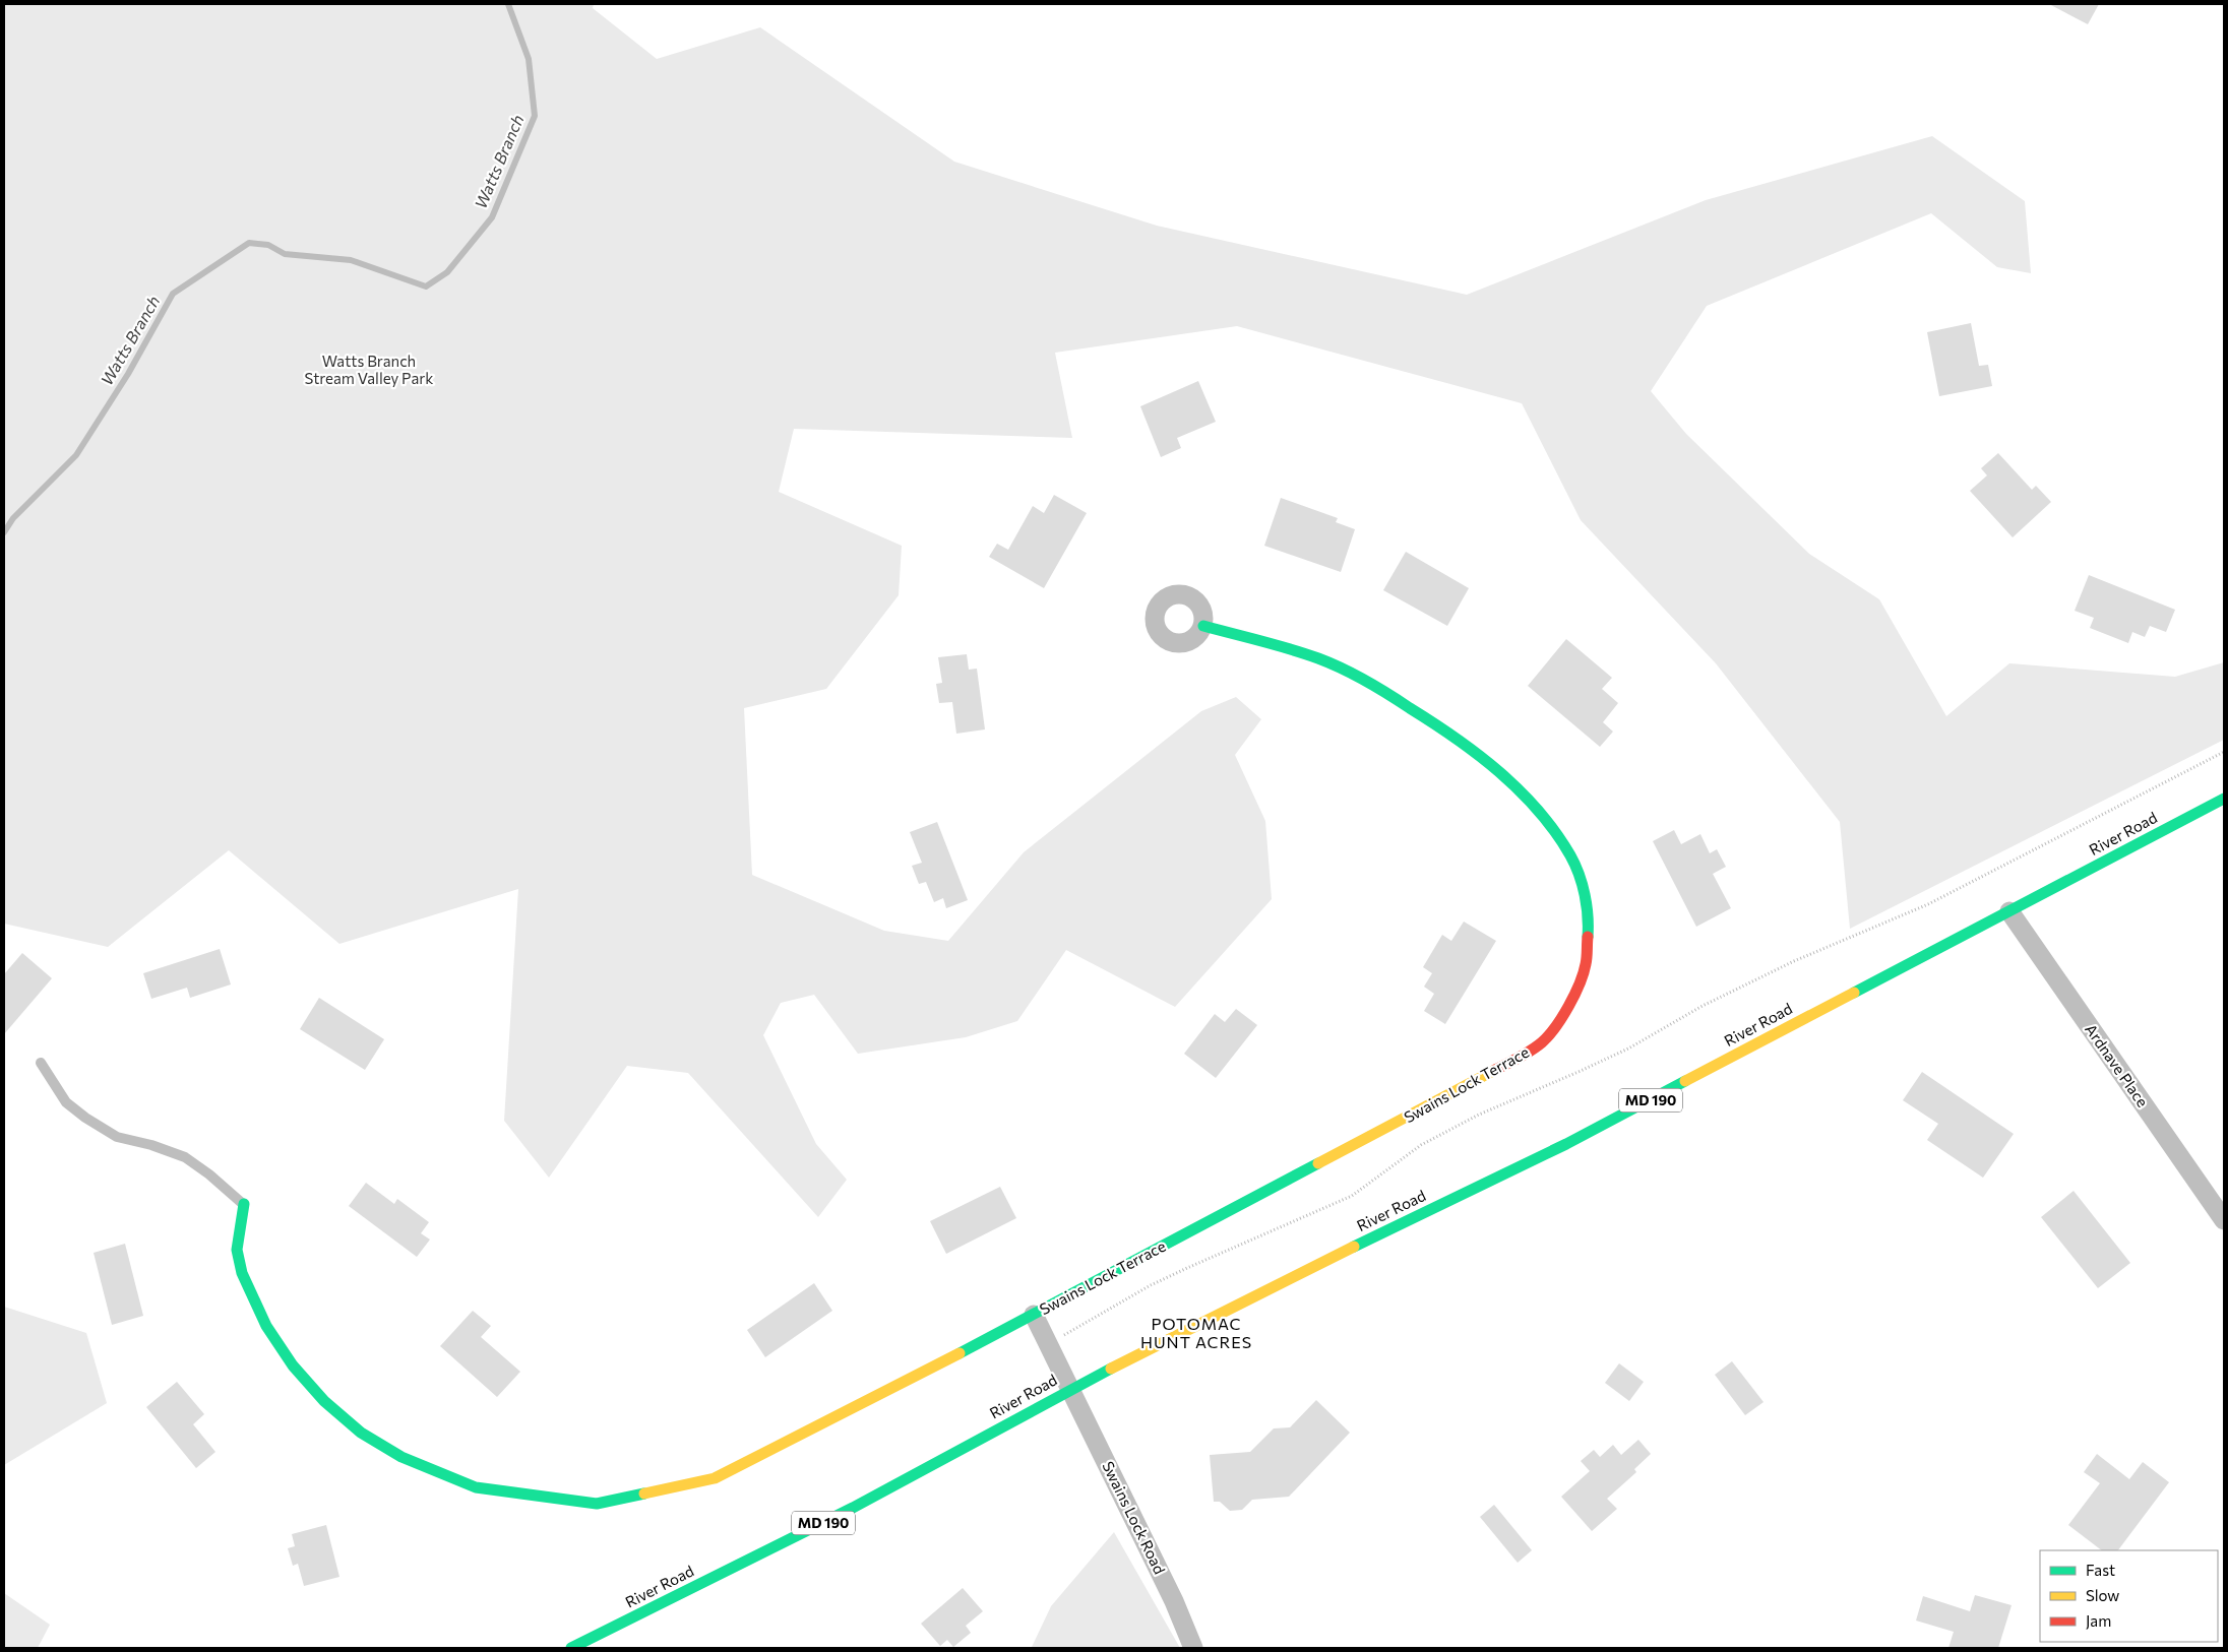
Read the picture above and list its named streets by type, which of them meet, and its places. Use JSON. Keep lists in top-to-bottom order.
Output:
{
  "streets": {
    "street": [
      "River Road",
      "Ardnave Place",
      "Swains Lock Terrace",
      "MD 190",
      "Swains Lock Road"
    ]
  },
  "crossings": [
    ["River Road", "Ardnave Place"],
    ["River Road", "Swains Lock Terrace"],
    ["River Road", "Swains Lock Road"],
    ["Swains Lock Terrace", "Swains Lock Road"]
  ],
  "districts": ["POTOMAC HUNT ACRES"],
  "water": ["Watts Branch"],
  "parks": ["Watts Branch Stream Valley Park"],
  "legend": ["Fast", "Slow", "Jam"]
}
